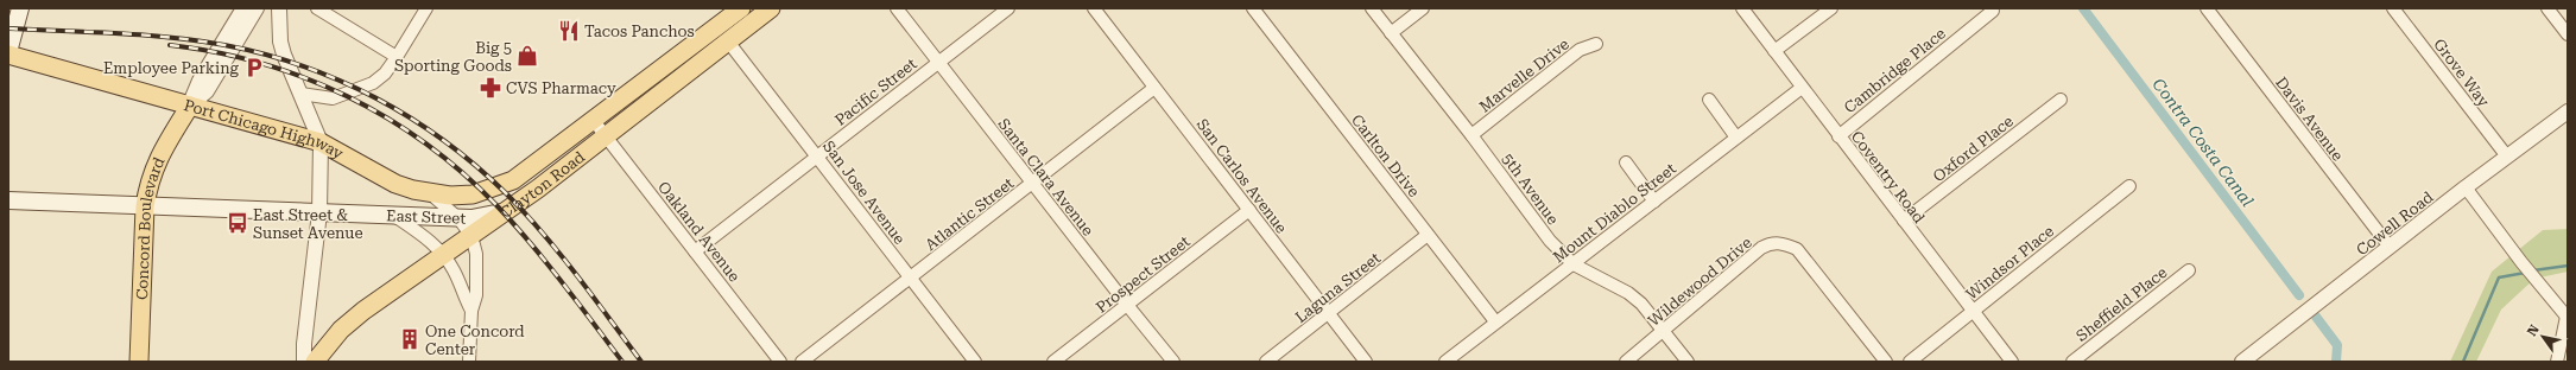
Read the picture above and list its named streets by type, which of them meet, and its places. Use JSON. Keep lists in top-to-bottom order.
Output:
{
  "streets": {
    "main road": [
      "Port Chicago Highway",
      "Clayton Road",
      "East Street",
      "Concord Boulevard"
    ],
    "street": [
      "Cambridge Place",
      "Grove Way",
      "Marvelle Drive",
      "Pacific Street",
      "Davis Avenue",
      "Oxford Place",
      "Carlton Drive",
      "San Carlos Avenue",
      "Santa Clara Avenue",
      "Coventry Road",
      "5th Avenue",
      "San Jose Avenue",
      "Mount Diablo Street",
      "Atlantic Street",
      "Cowell Road",
      "Oakland Avenue",
      "Windsor Place",
      "Prospect Street",
      "Wildewood Drive",
      "Laguna Street",
      "Sheffield Place"
    ]
  },
  "crossings": [
    ["Cambridge Place", "Coventry Road"],
    ["Grove Way", "Cowell Road"],
    ["Marvelle Drive", "5th Avenue"],
    ["Pacific Street", "Santa Clara Avenue"],
    ["Pacific Street", "San Jose Avenue"],
    ["Pacific Street", "Oakland Avenue"],
    ["Davis Avenue", "Cowell Road"],
    ["Port Chicago Highway", "Clayton Road"],
    ["Port Chicago Highway", "Concord Boulevard"],
    ["Oxford Place", "Coventry Road"],
    ["Carlton Drive", "Mount Diablo Street"],
    ["Carlton Drive", "Laguna Street"],
    ["San Carlos Avenue", "Atlantic Street"],
    ["San Carlos Avenue", "Prospect Street"],
    ["San Carlos Avenue", "Laguna Street"],
    ["Santa Clara Avenue", "Atlantic Street"],
    ["Santa Clara Avenue", "Prospect Street"],
    ["Coventry Road", "Mount Diablo Street"],
    ["Coventry Road", "Windsor Place"],
    ["Clayton Road", "San Jose Avenue"],
    ["Clayton Road", "East Street"],
    ["Clayton Road", "Oakland Avenue"],
    ["5th Avenue", "Mount Diablo Street"],
    ["5th Avenue", "Wildewood Drive"],
    ["San Jose Avenue", "Atlantic Street"],
    ["East Street", "Concord Boulevard"]
  ],
  "water": ["Contra Costa Canal"],
  "places": {
    "restaurant": ["Tacos Panchos"],
    "shop": ["Big 5 Sporting Goods"],
    "parking": ["Employee Parking"],
    "pharmacy": ["CVS Pharmacy"],
    "bus stop": ["East Street & Sunset Avenue"],
    "building": ["One Concord Center"]
  },
  "north": "top left"
}
